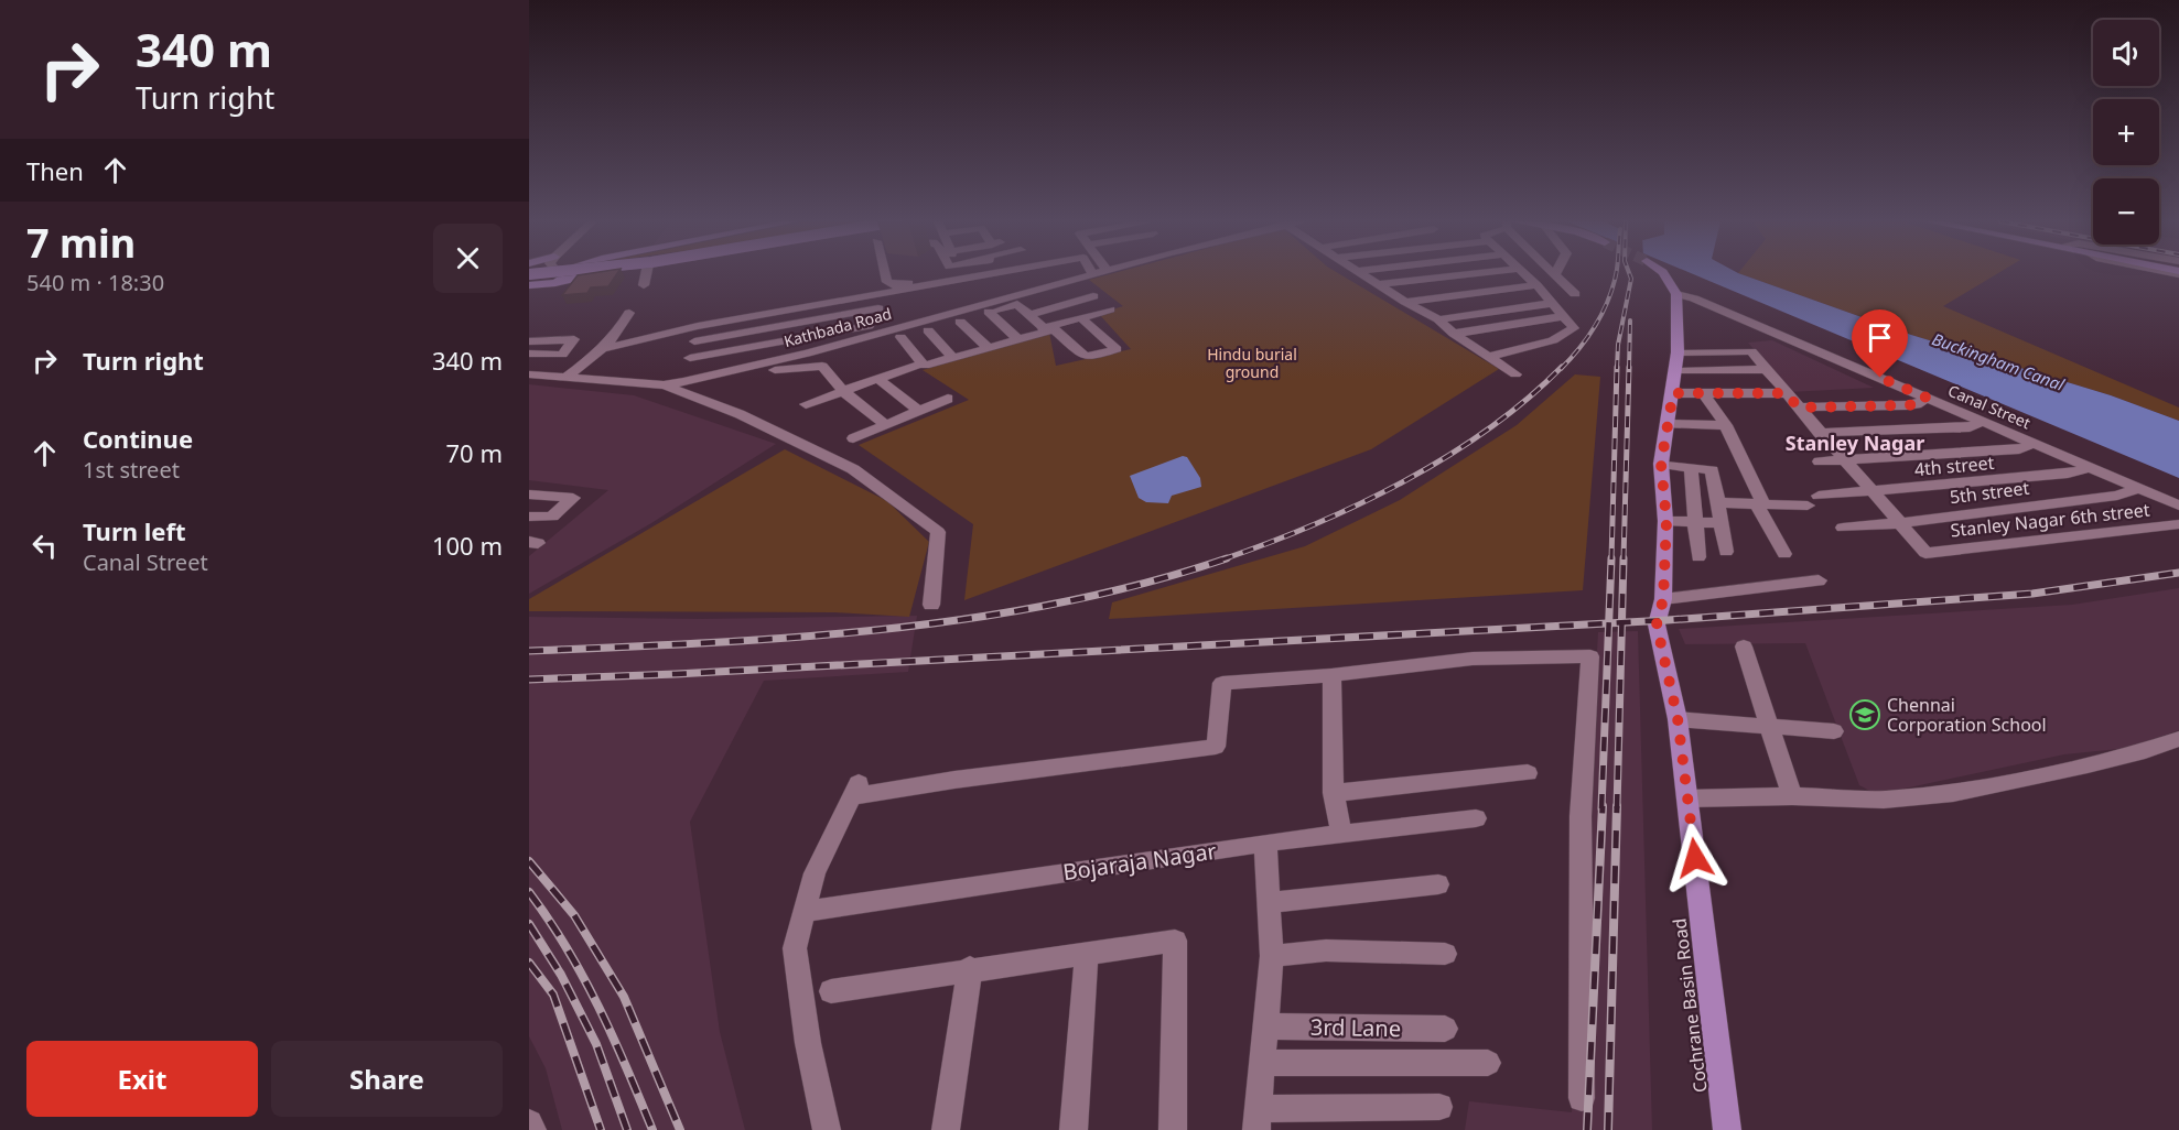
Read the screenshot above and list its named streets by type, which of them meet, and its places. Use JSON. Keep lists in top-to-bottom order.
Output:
{
  "streets": {
    "main road": ["Cochrane Basin Road"],
    "street": [
      "Kathbada Road",
      "Canal Street",
      "4th street",
      "5th street",
      "Stanley Nagar 6th street",
      "Bojaraja Nagar",
      "3rd Lane"
    ]
  },
  "crossings": [
    ["Canal Street", "4th street"],
    ["Canal Street", "5th street"],
    ["Canal Street", "Cochrane Basin Road"],
    ["5th street", "Stanley Nagar 6th street"]
  ],
  "districts": ["Stanley Nagar"],
  "water": ["Buckingham Canal"],
  "parks": ["Hindu burial ground"],
  "places": {
    "school or university": ["Chennai Corporation School"]
  },
  "page": {
    "turn": ["340 m", "Turn right"],
    "map_buttons": ["+", "−"],
    "then": "Then",
    "heading": ["7 min", "540 m · 18:30"],
    "list": [
      {
        "name": "Turn right",
        "value": "340 m"
      },
      {
        "name": "Continue",
        "note": "1st street",
        "value": "70 m"
      },
      {
        "name": "Turn left",
        "note": "Canal Street",
        "value": "100 m"
      }
    ],
    "buttons": ["Exit", "Share"]
  }
}
